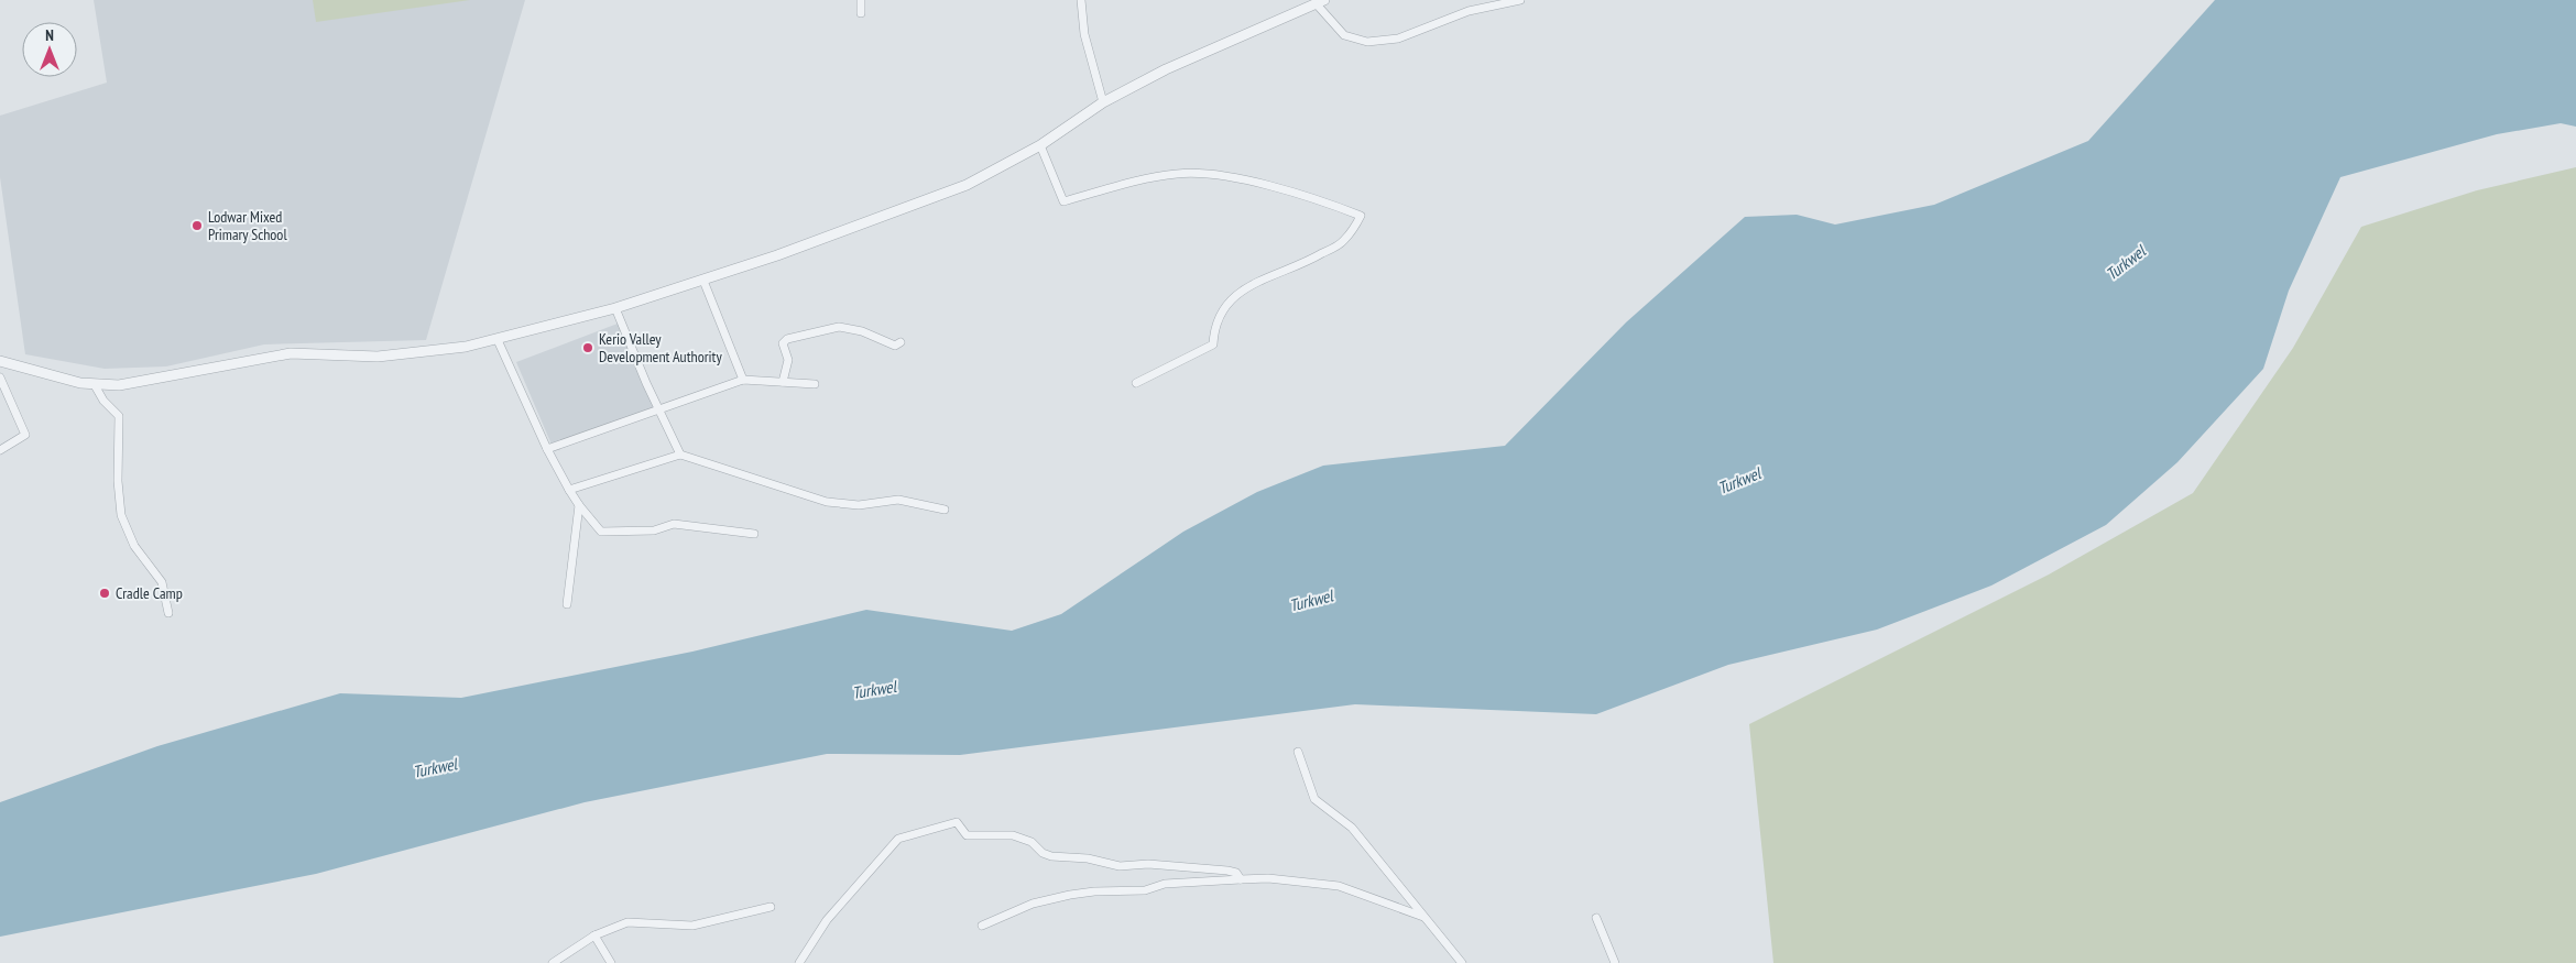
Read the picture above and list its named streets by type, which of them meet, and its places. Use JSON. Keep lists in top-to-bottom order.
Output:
{
  "water": ["Turkwel"],
  "places": ["Lodwar Mixed Primary School", "Kerio Valley Development Authority", "Cradle Camp"],
  "north": "top"
}
